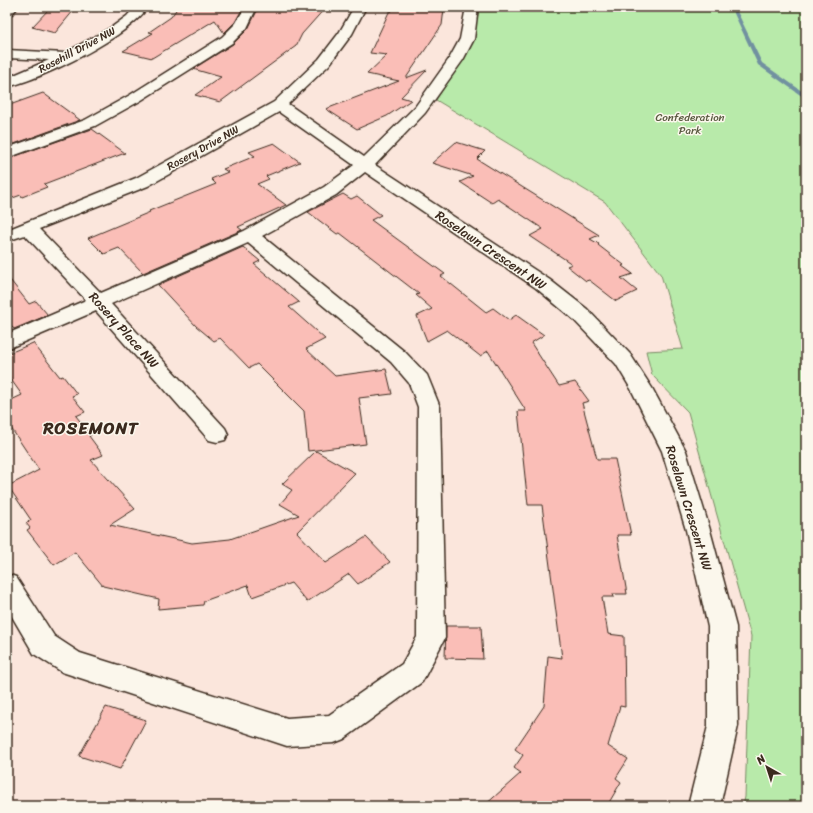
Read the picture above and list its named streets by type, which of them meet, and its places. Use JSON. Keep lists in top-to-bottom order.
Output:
{
  "streets": {
    "street": [
      "Rosehill Drive NW",
      "Rosery Drive NW",
      "Roselawn Crescent NW",
      "Rosery Place NW"
    ]
  },
  "crossings": [
    ["Rosery Drive NW", "Roselawn Crescent NW"],
    ["Rosery Drive NW", "Rosery Place NW"]
  ],
  "districts": ["ROSEMONT"],
  "parks": ["Confederation Park"],
  "north": "top left"
}
